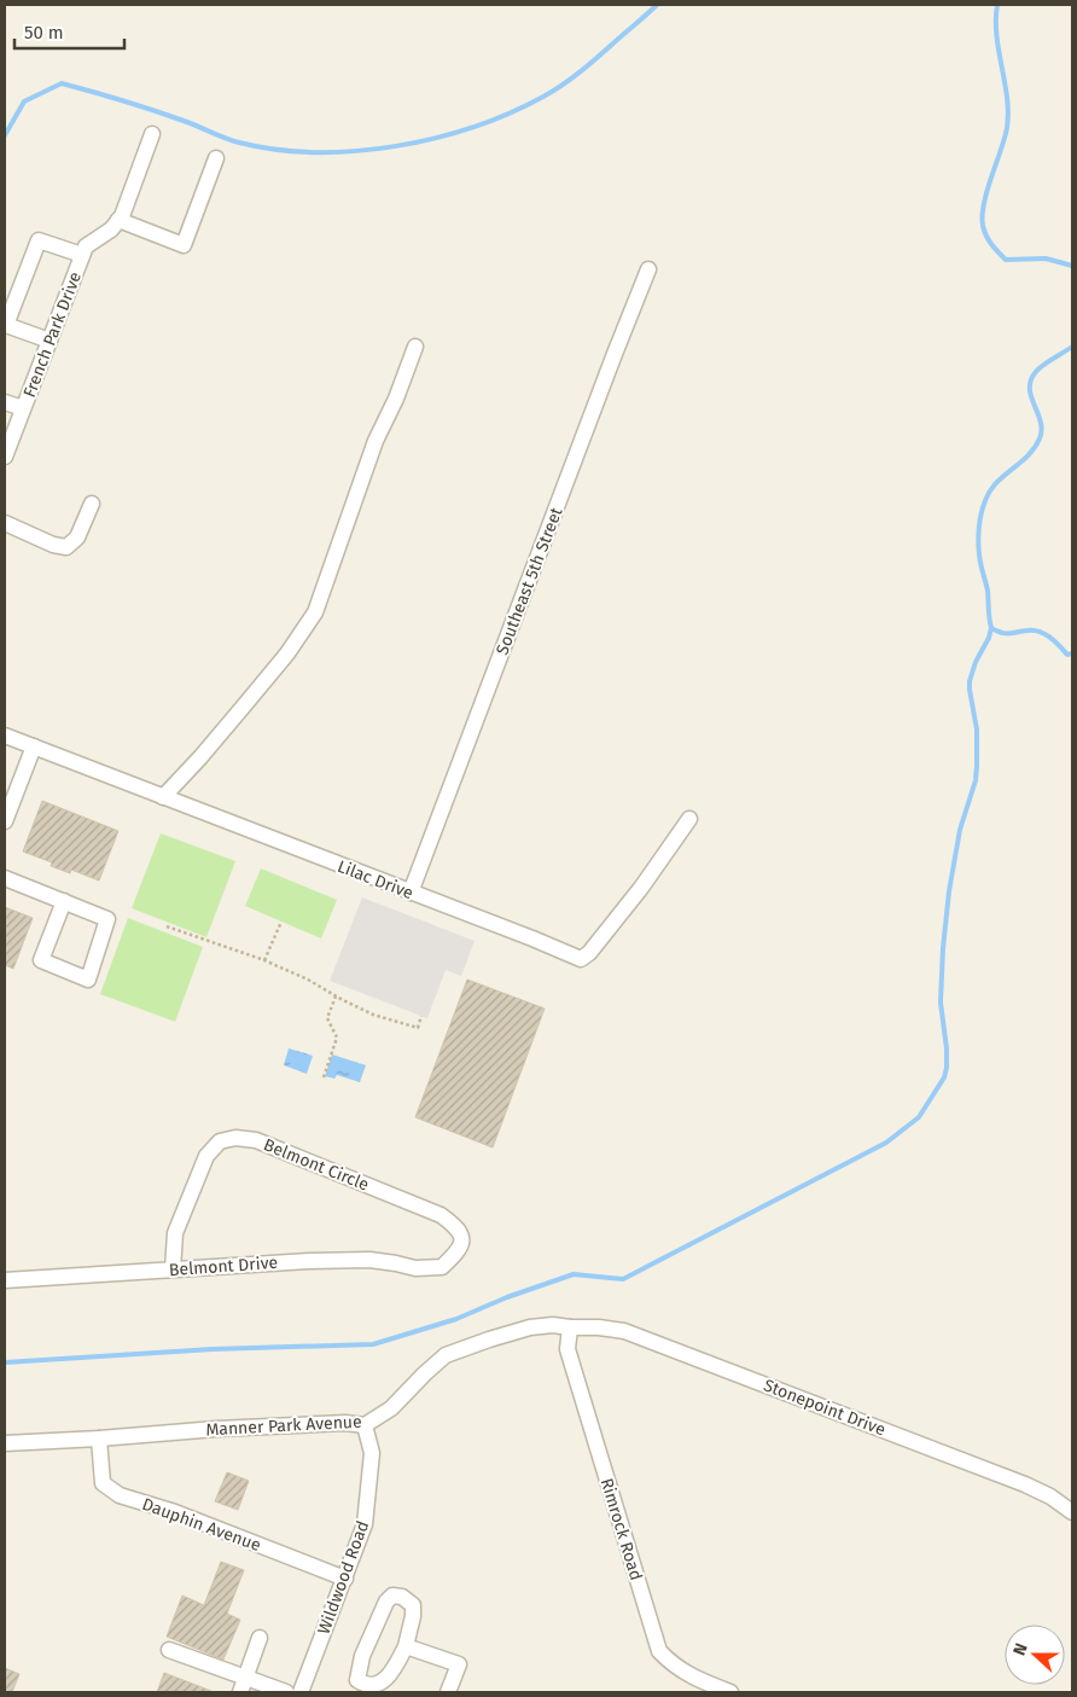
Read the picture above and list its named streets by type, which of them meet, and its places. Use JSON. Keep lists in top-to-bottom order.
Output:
{
  "streets": {
    "street": [
      "French Park Drive",
      "Southeast 5th Street",
      "Lilac Drive",
      "Belmont Circle",
      "Belmont Drive",
      "Stonepoint Drive",
      "Manner Park Avenue",
      "Dauphin Avenue",
      "Rimrock Road",
      "Wildwood Road"
    ]
  },
  "crossings": [
    ["Southeast 5th Street", "Lilac Drive"],
    ["Belmont Circle", "Belmont Drive"],
    ["Stonepoint Drive", "Manner Park Avenue"],
    ["Stonepoint Drive", "Rimrock Road"],
    ["Manner Park Avenue", "Dauphin Avenue"],
    ["Manner Park Avenue", "Rimrock Road"],
    ["Manner Park Avenue", "Wildwood Road"],
    ["Dauphin Avenue", "Wildwood Road"]
  ],
  "scale_bar": "50 m",
  "north": "left"
}
